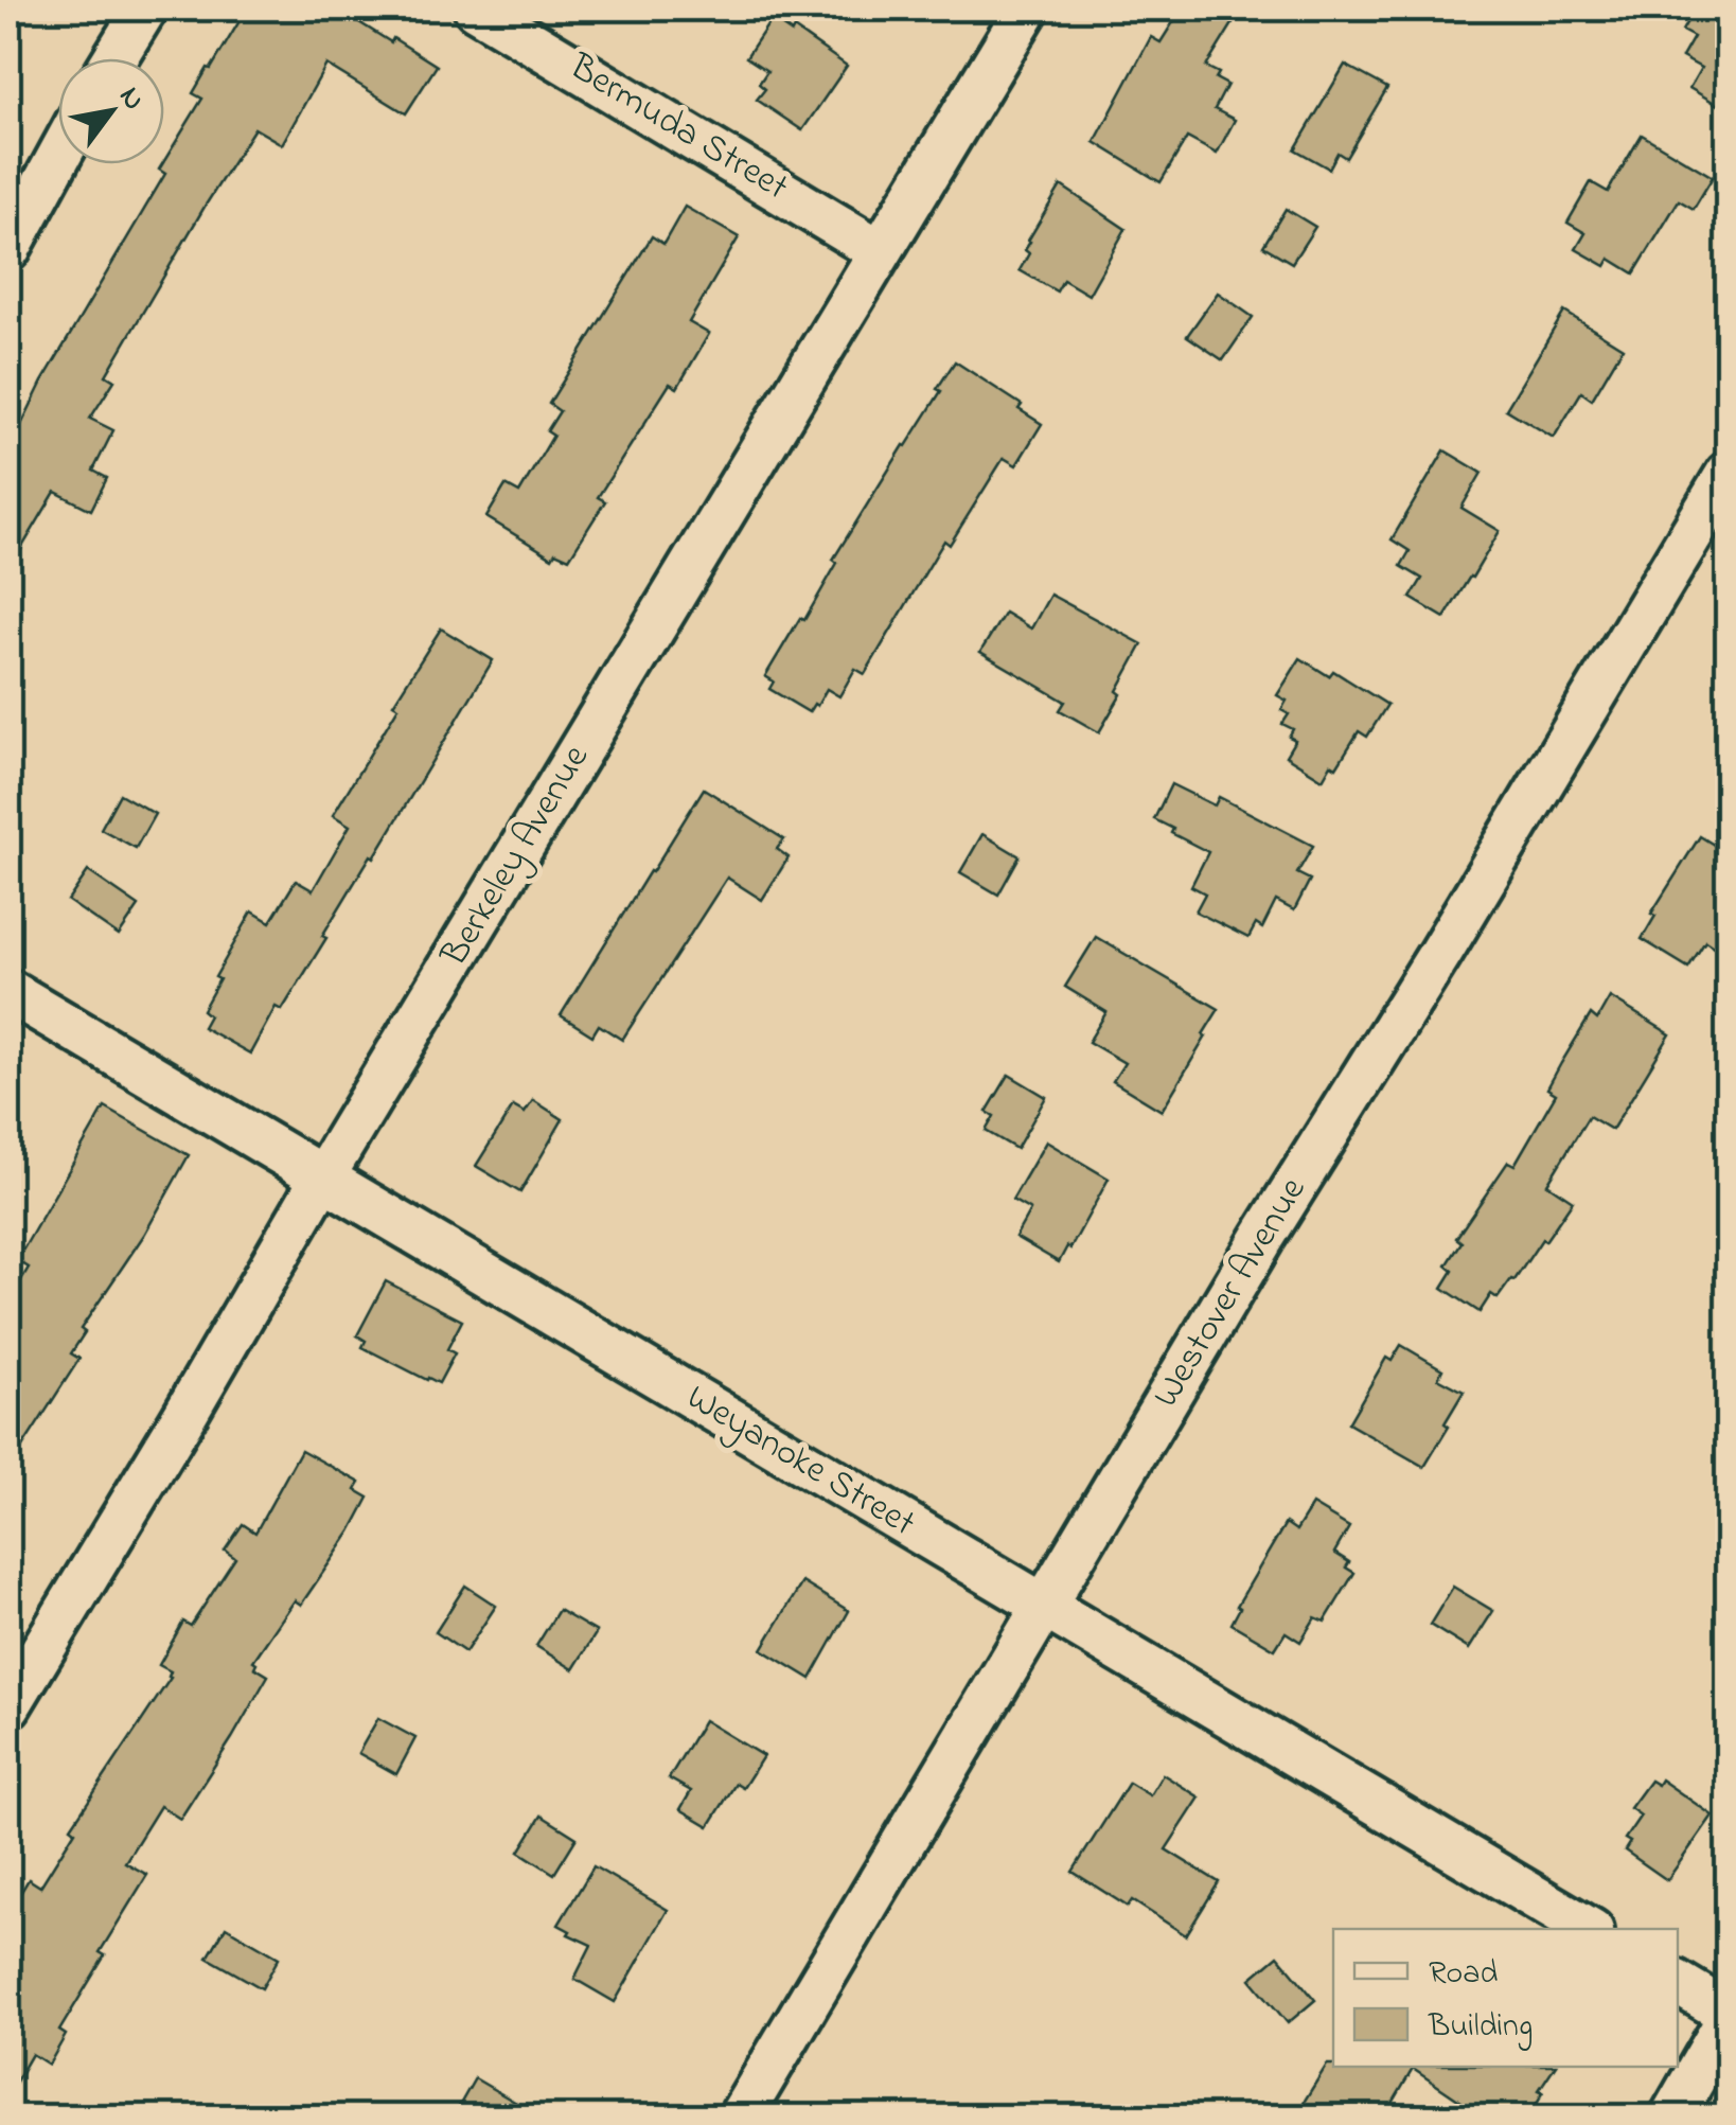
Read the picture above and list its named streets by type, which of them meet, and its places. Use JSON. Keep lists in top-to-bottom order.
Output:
{
  "streets": {
    "street": [
      "Bermuda Street",
      "Berkeley Avenue",
      "Westover Avenue",
      "Weyanoke Street"
    ]
  },
  "crossings": [
    ["Bermuda Street", "Berkeley Avenue"],
    ["Berkeley Avenue", "Weyanoke Street"],
    ["Westover Avenue", "Weyanoke Street"]
  ],
  "legend": ["Road", "Building"],
  "north": "top right"
}
